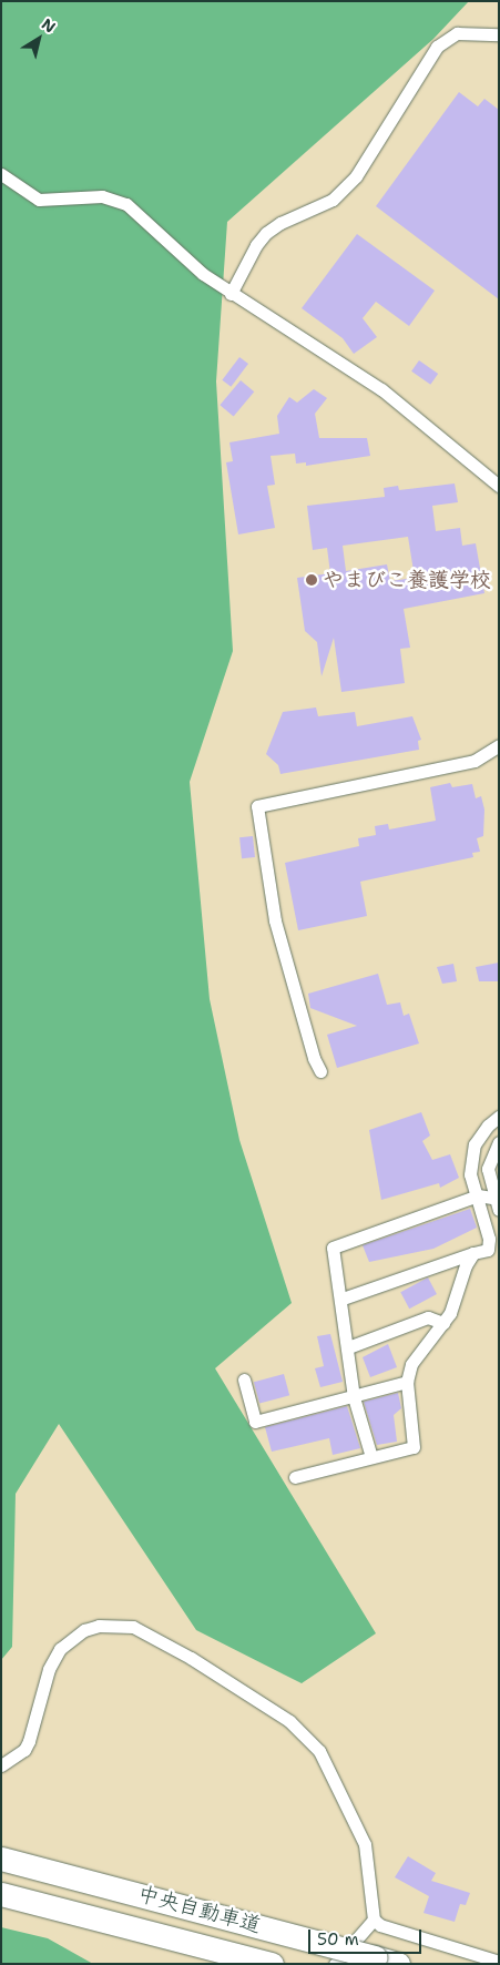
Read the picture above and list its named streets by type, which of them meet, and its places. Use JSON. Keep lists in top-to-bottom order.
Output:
{
  "streets": {
    "highway": ["中央自動車道"]
  },
  "places": ["やまびこ養護学校"],
  "scale_bar": "50 m",
  "north": "top right"
}
